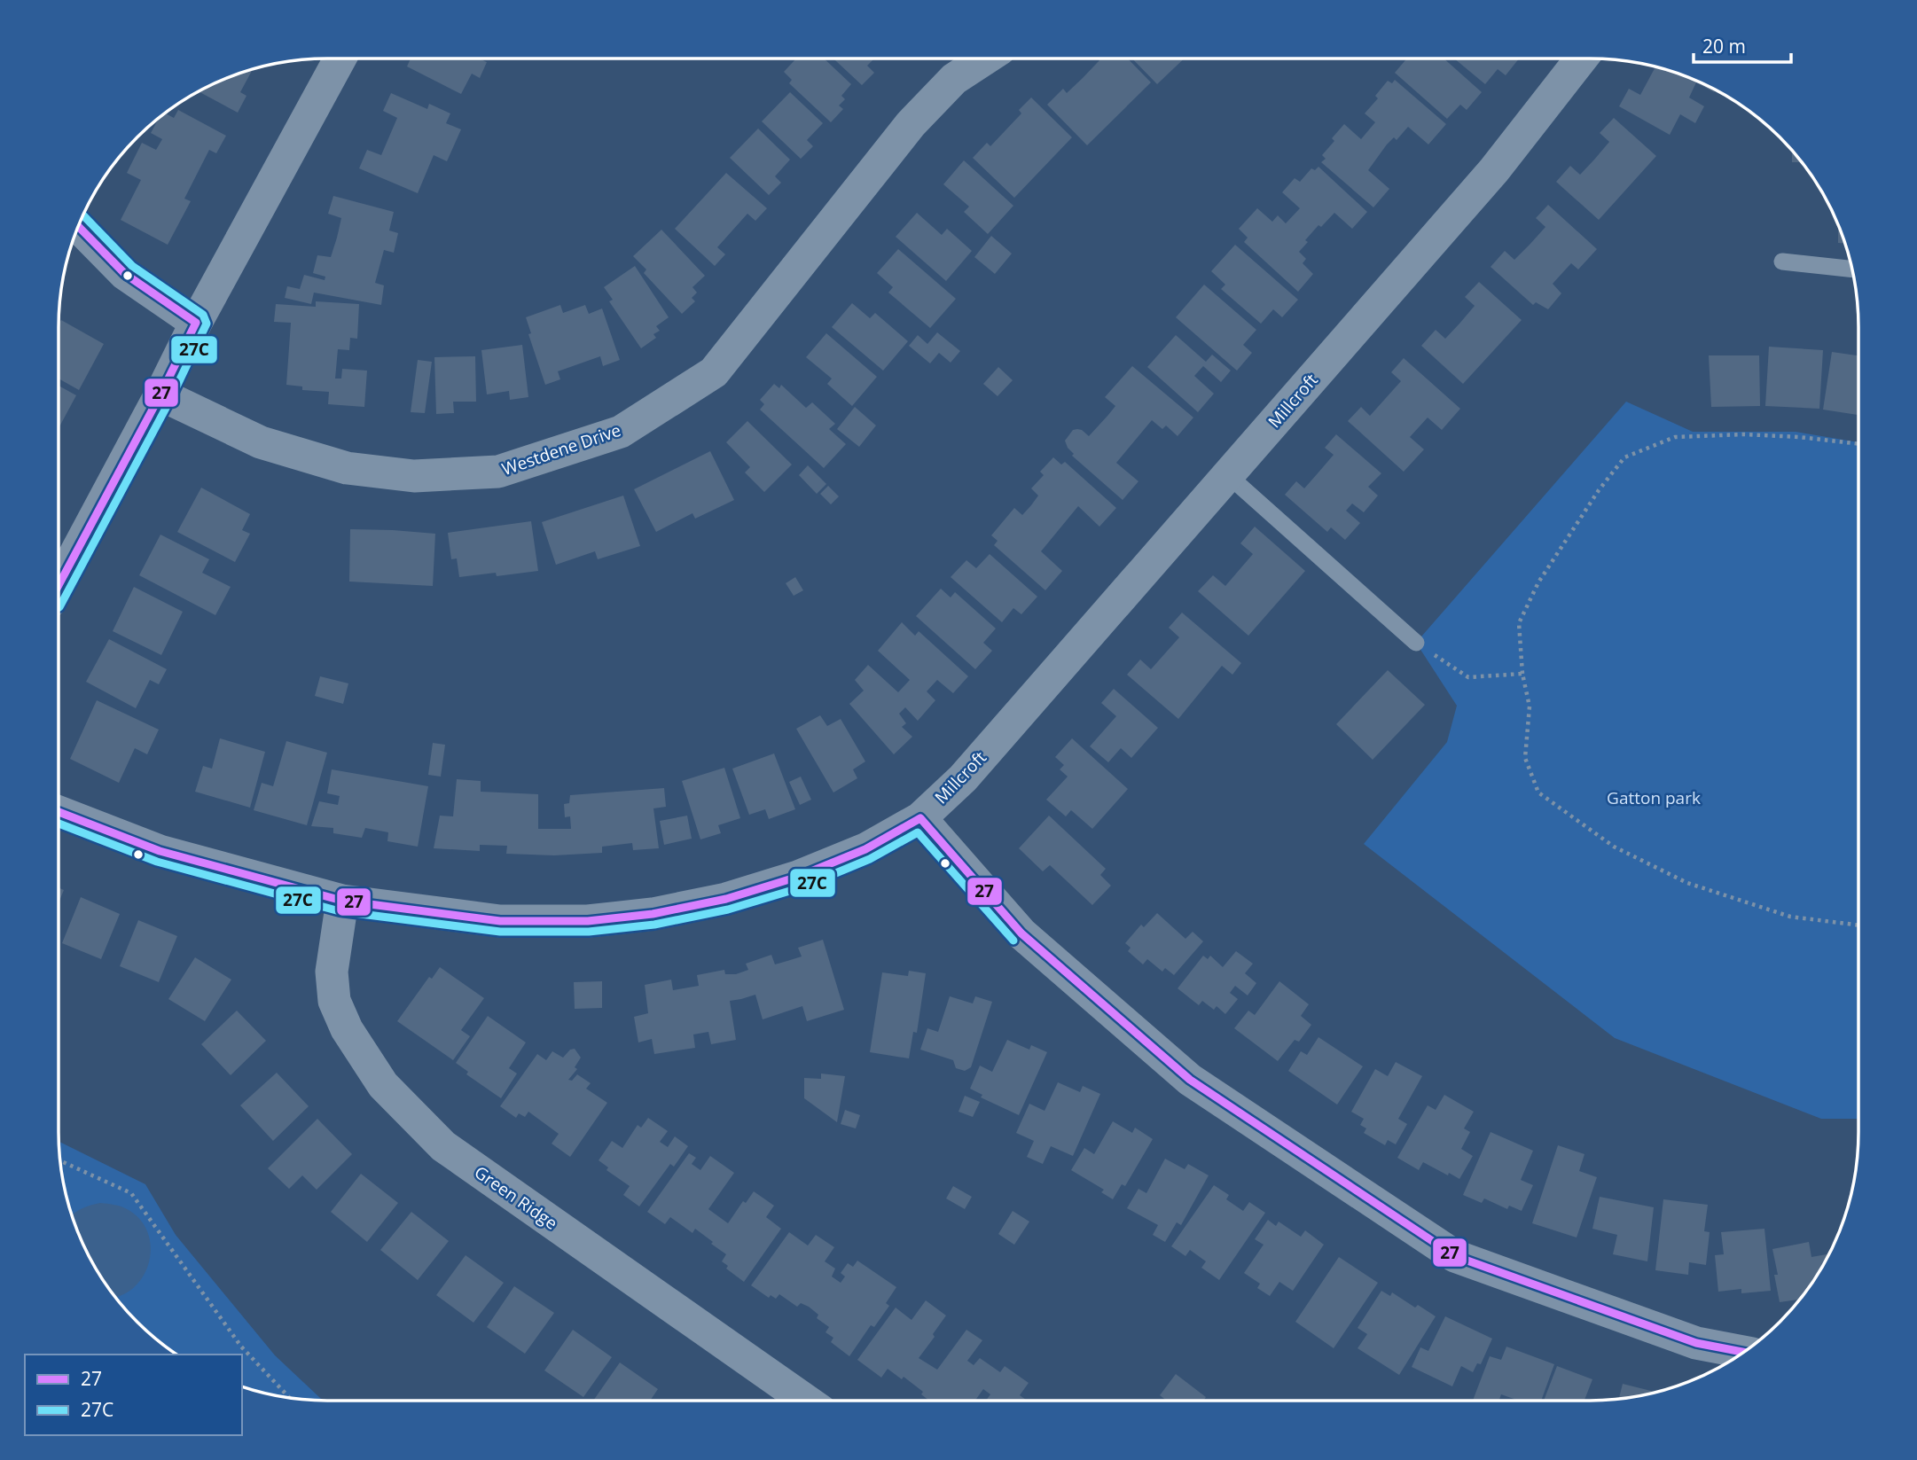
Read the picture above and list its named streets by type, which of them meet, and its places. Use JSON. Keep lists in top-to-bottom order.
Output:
{
  "streets": {
    "street": ["Millcroft", "Westdene Drive", "Green Ridge"]
  },
  "crossings": [
    ["Millcroft", "Green Ridge"]
  ],
  "parks": ["Gatton park"],
  "lines": ["transit line 27C", "transit line 27"],
  "legend": ["27", "27C"],
  "scale_bar": "20 m"
}
